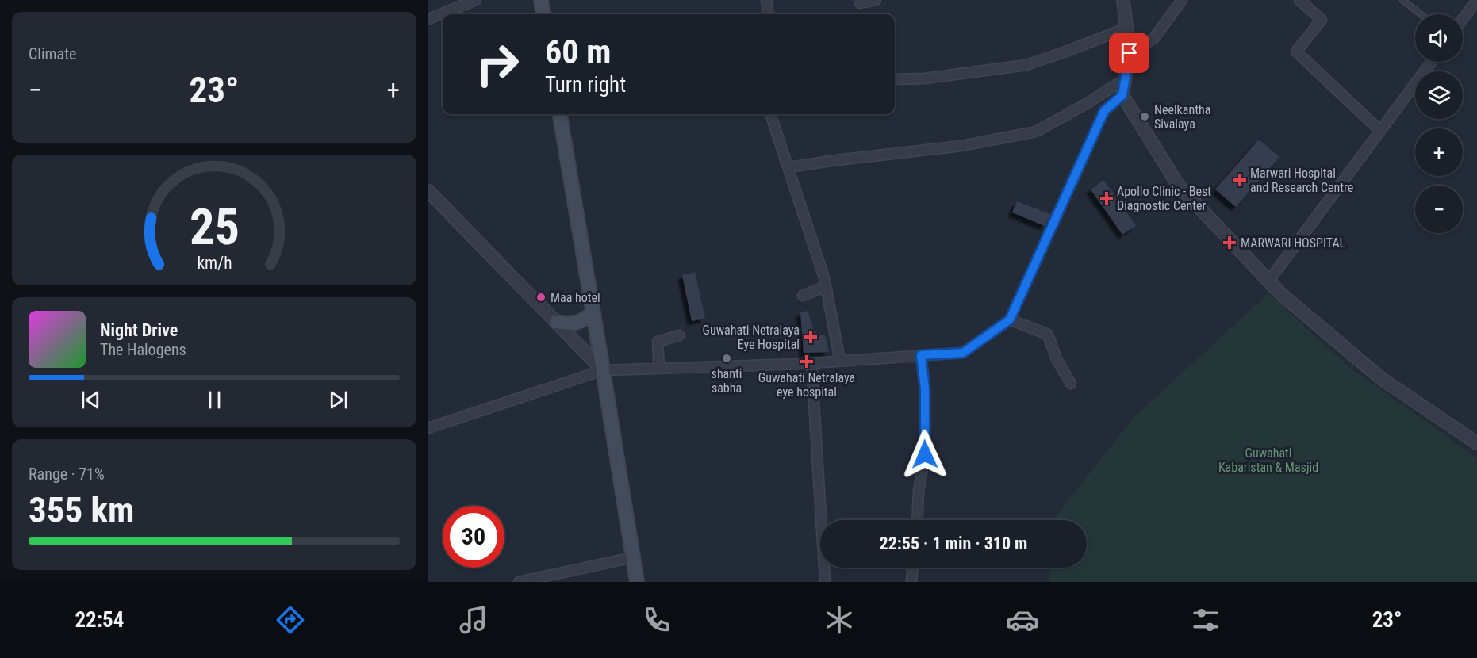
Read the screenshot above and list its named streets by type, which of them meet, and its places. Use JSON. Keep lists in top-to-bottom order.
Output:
{
  "parks": ["Guwahati Kabaristan & Masjid"],
  "places": {
    "other": ["Neelkantha Sivalaya", "Maa hotel", "shanti sabha"],
    "health": [
      "Marwari Hospital and Research Centre",
      "Apollo Clinic - Best Diagnostic Center",
      "MARWARI HOSPITAL",
      "Guwahati Netralaya Eye Hospital",
      "Guwahati Netralaya eye hospital"
    ]
  },
  "page": {
    "tile": [
      "Climate",
      ["Range · 71%", "355 km"]
    ],
    "map_buttons": ["+", "−"],
    "turn": ["60 m", "Turn right"],
    "heat": ["−", "23°", "+"],
    "song": ["Night Drive", "The Halogens"],
    "limit": "30",
    "trip": "22:55 · 1 min · 310 m",
    "tabs": ["22:54", "23°"],
    "gauge": ["25", "km/h"]
  }
}
